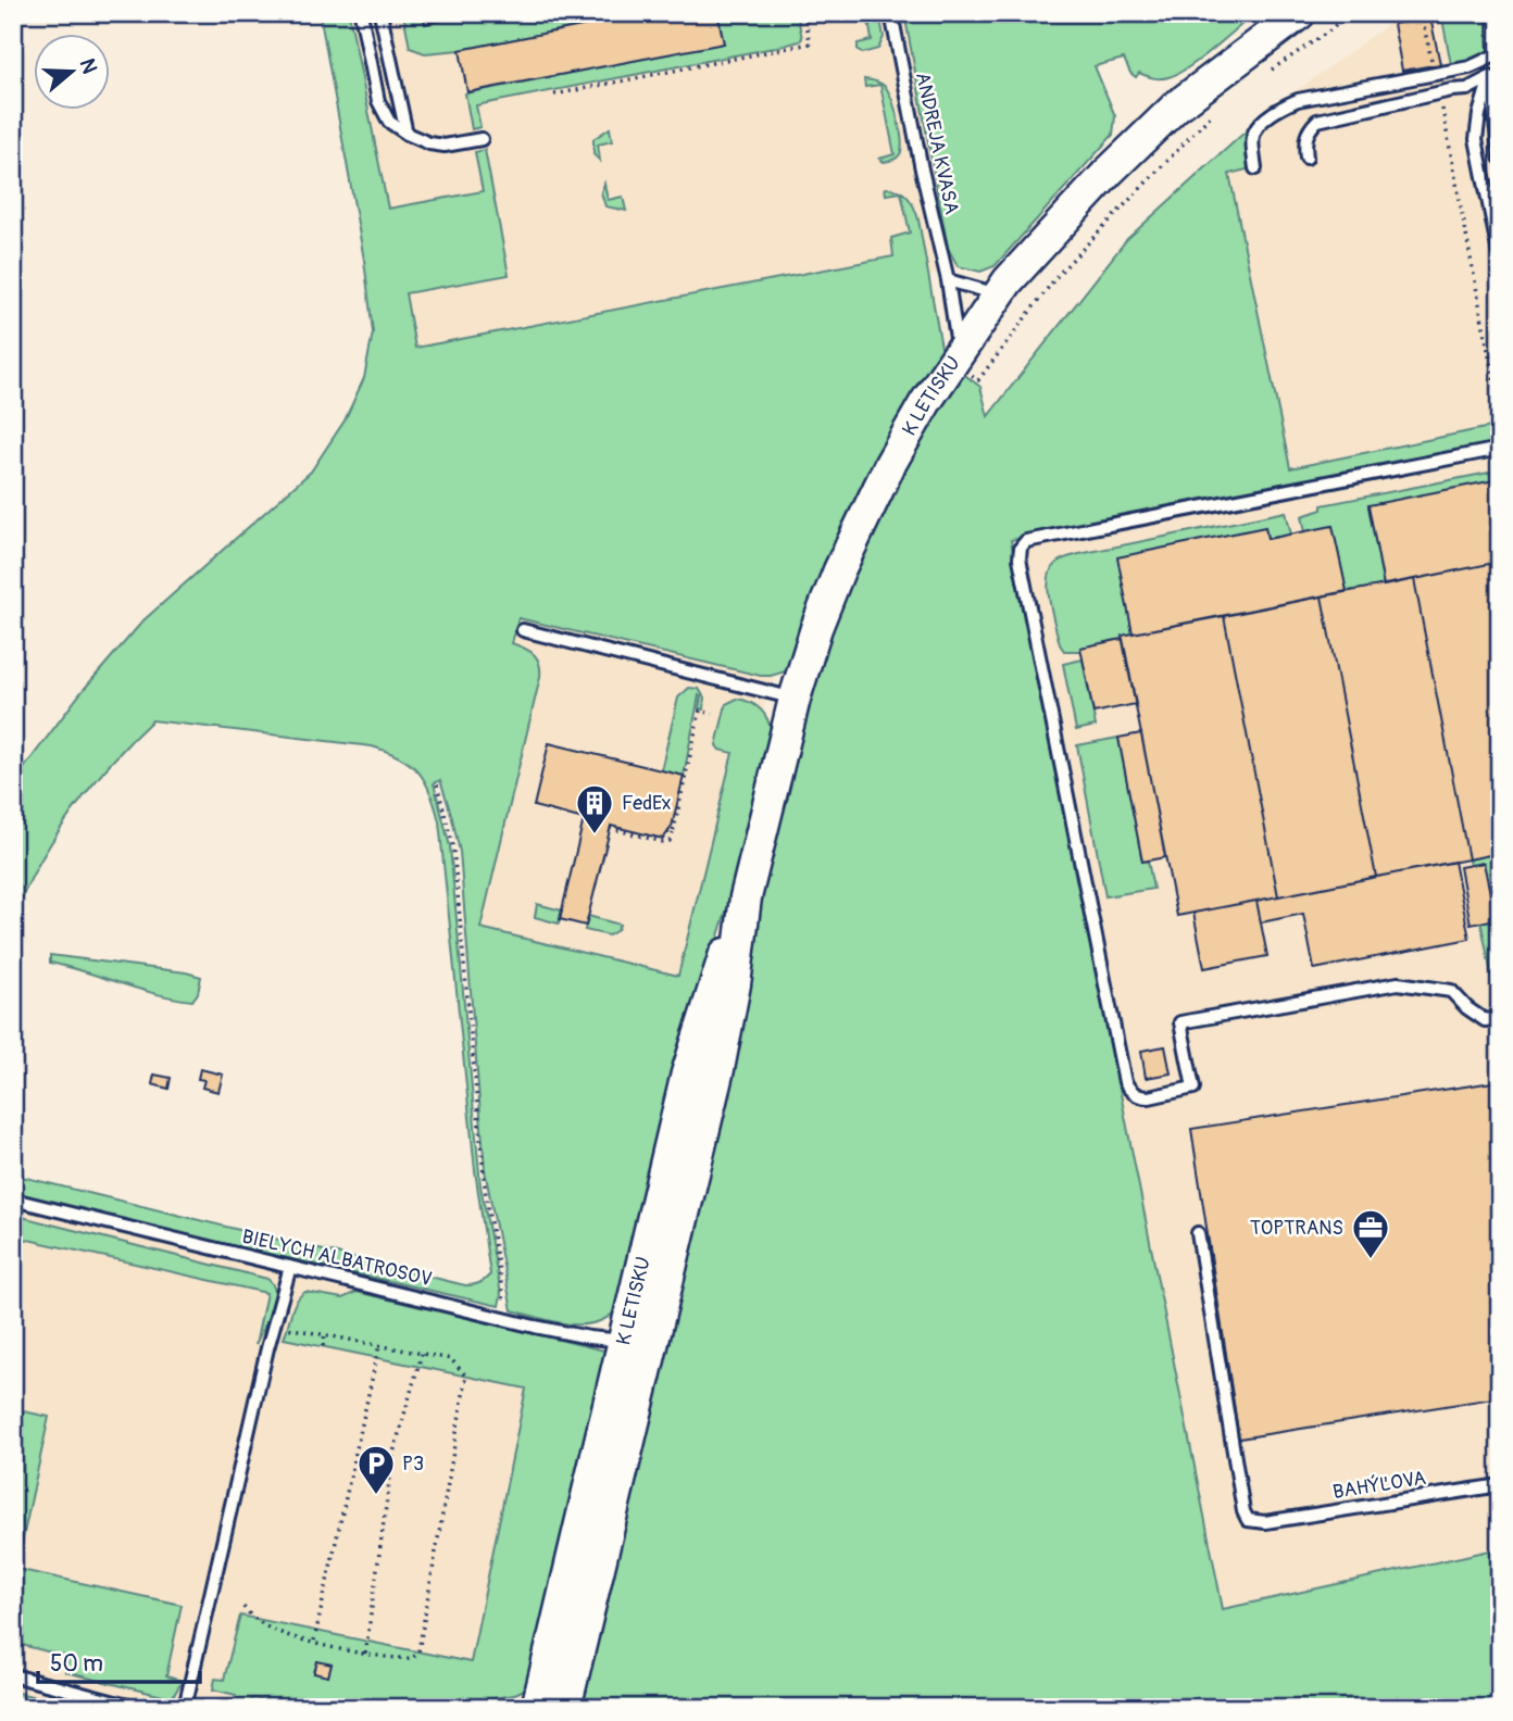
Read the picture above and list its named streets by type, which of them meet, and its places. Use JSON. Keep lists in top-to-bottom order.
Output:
{
  "streets": {
    "street": ["K LETISKU"],
    "lane": ["ANDREJA KVASA", "BIELYCH ALBATROSOV", "BAHÝĽOVA"]
  },
  "crossings": [
    ["ANDREJA KVASA", "K LETISKU"],
    ["K LETISKU", "BIELYCH ALBATROSOV"]
  ],
  "places": {
    "building": ["FedEx"],
    "office": ["TOPTRANS"],
    "parking": ["P3"]
  },
  "scale_bar": "50 m",
  "north": "right"
}
